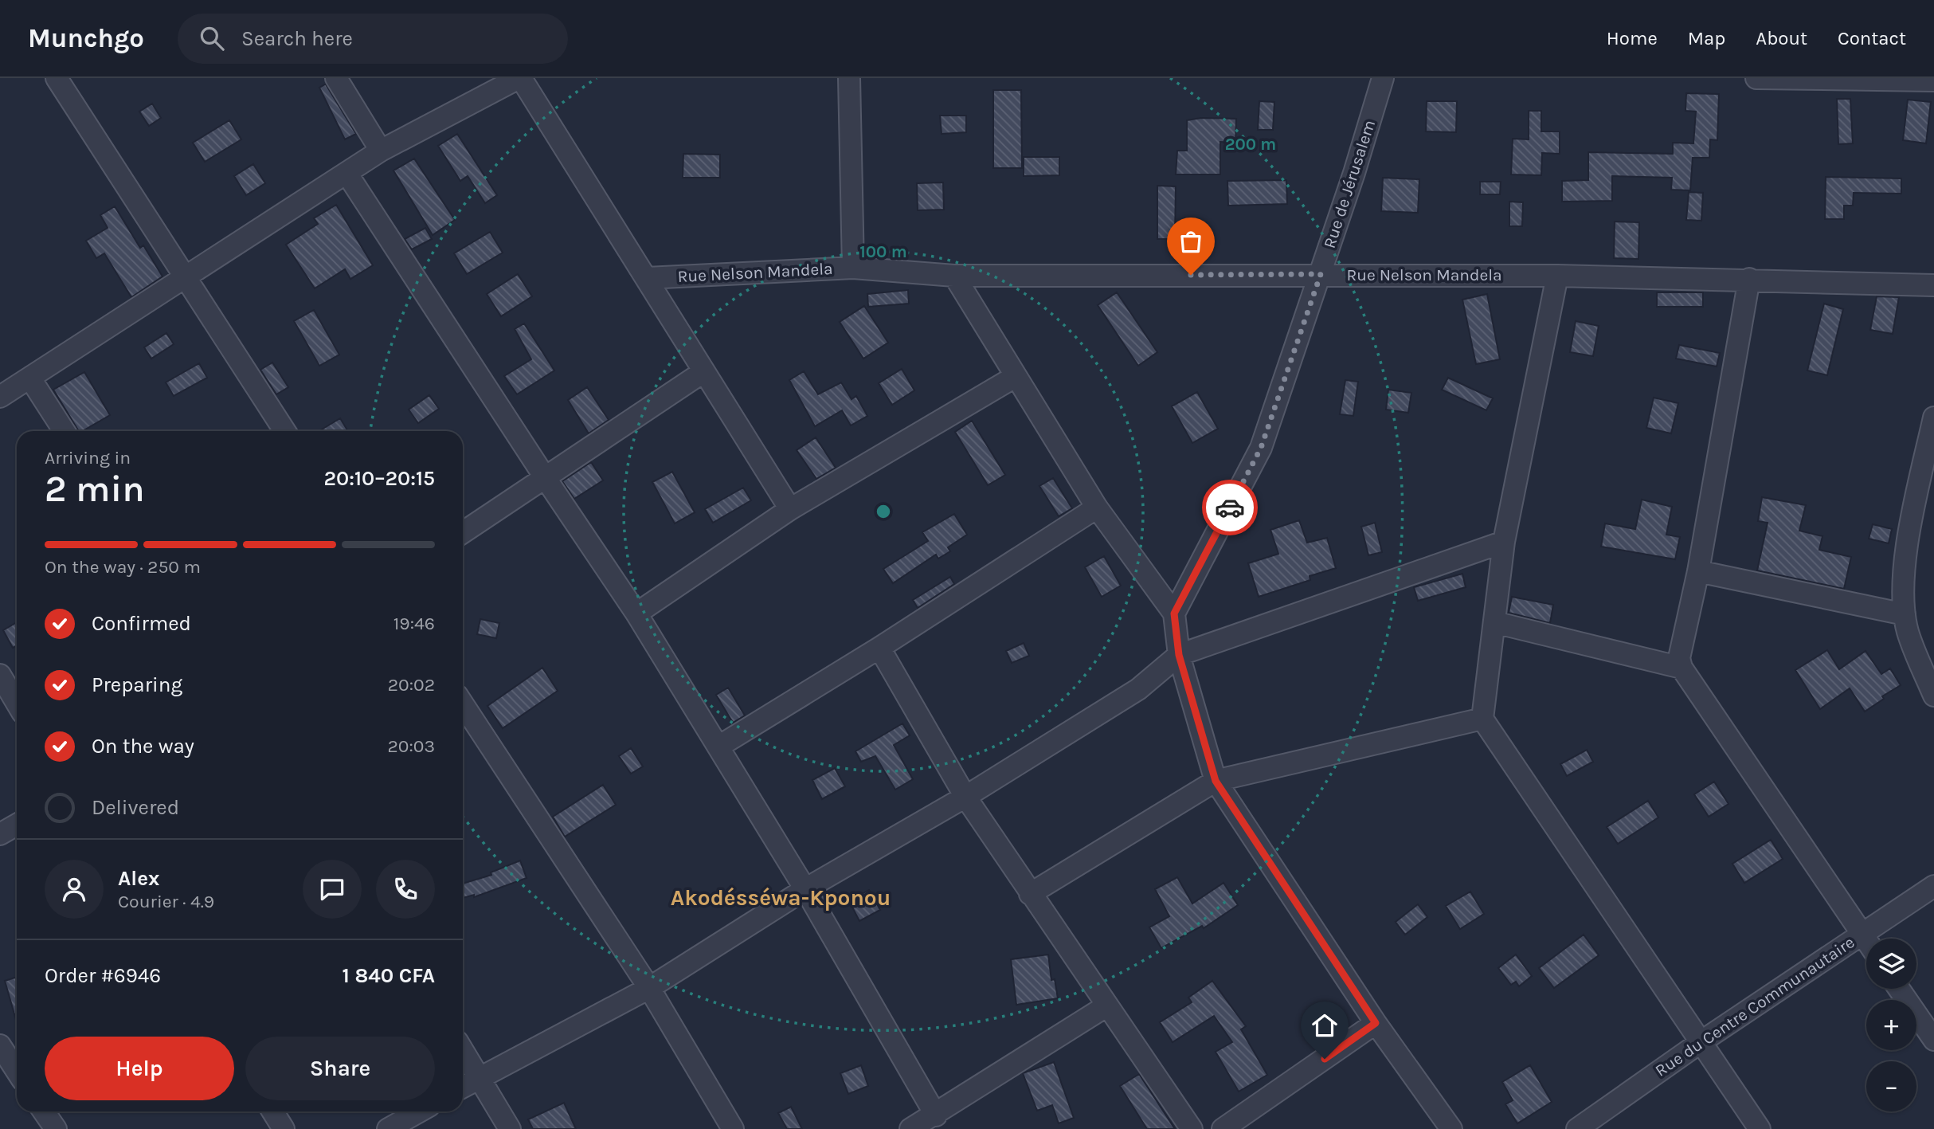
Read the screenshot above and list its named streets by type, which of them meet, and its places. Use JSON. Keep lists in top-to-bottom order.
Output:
{
  "streets": {
    "street": ["Rue de Jérusalem", "Rue Nelson Mandela", "Rue du Centre Communautaire"]
  },
  "crossings": [
    ["Rue de Jérusalem", "Rue Nelson Mandela"]
  ],
  "districts": ["Akodésséwa-Kponou"],
  "page": {
    "header": "Munchgo",
    "search": "Search here",
    "nav": [
      "Home",
      "Map",
      "About",
      "Contact"
    ],
    "heading": ["2 min", "Arriving in", "20:10–20:15"],
    "panel": [
      "Alex",
      "Courier · 4.9",
      "Order #6946",
      "1 840 CFA"
    ],
    "bar": "On the way · 250 m",
    "list": [
      ["Confirmed", "19:46"],
      ["Preparing", "20:02"],
      ["On the way", "20:03"],
      "Delivered"
    ],
    "map_buttons": ["+", "−"],
    "buttons": ["Help", "Share"]
  },
  "rings": ["200 m", "100 m"]
}
